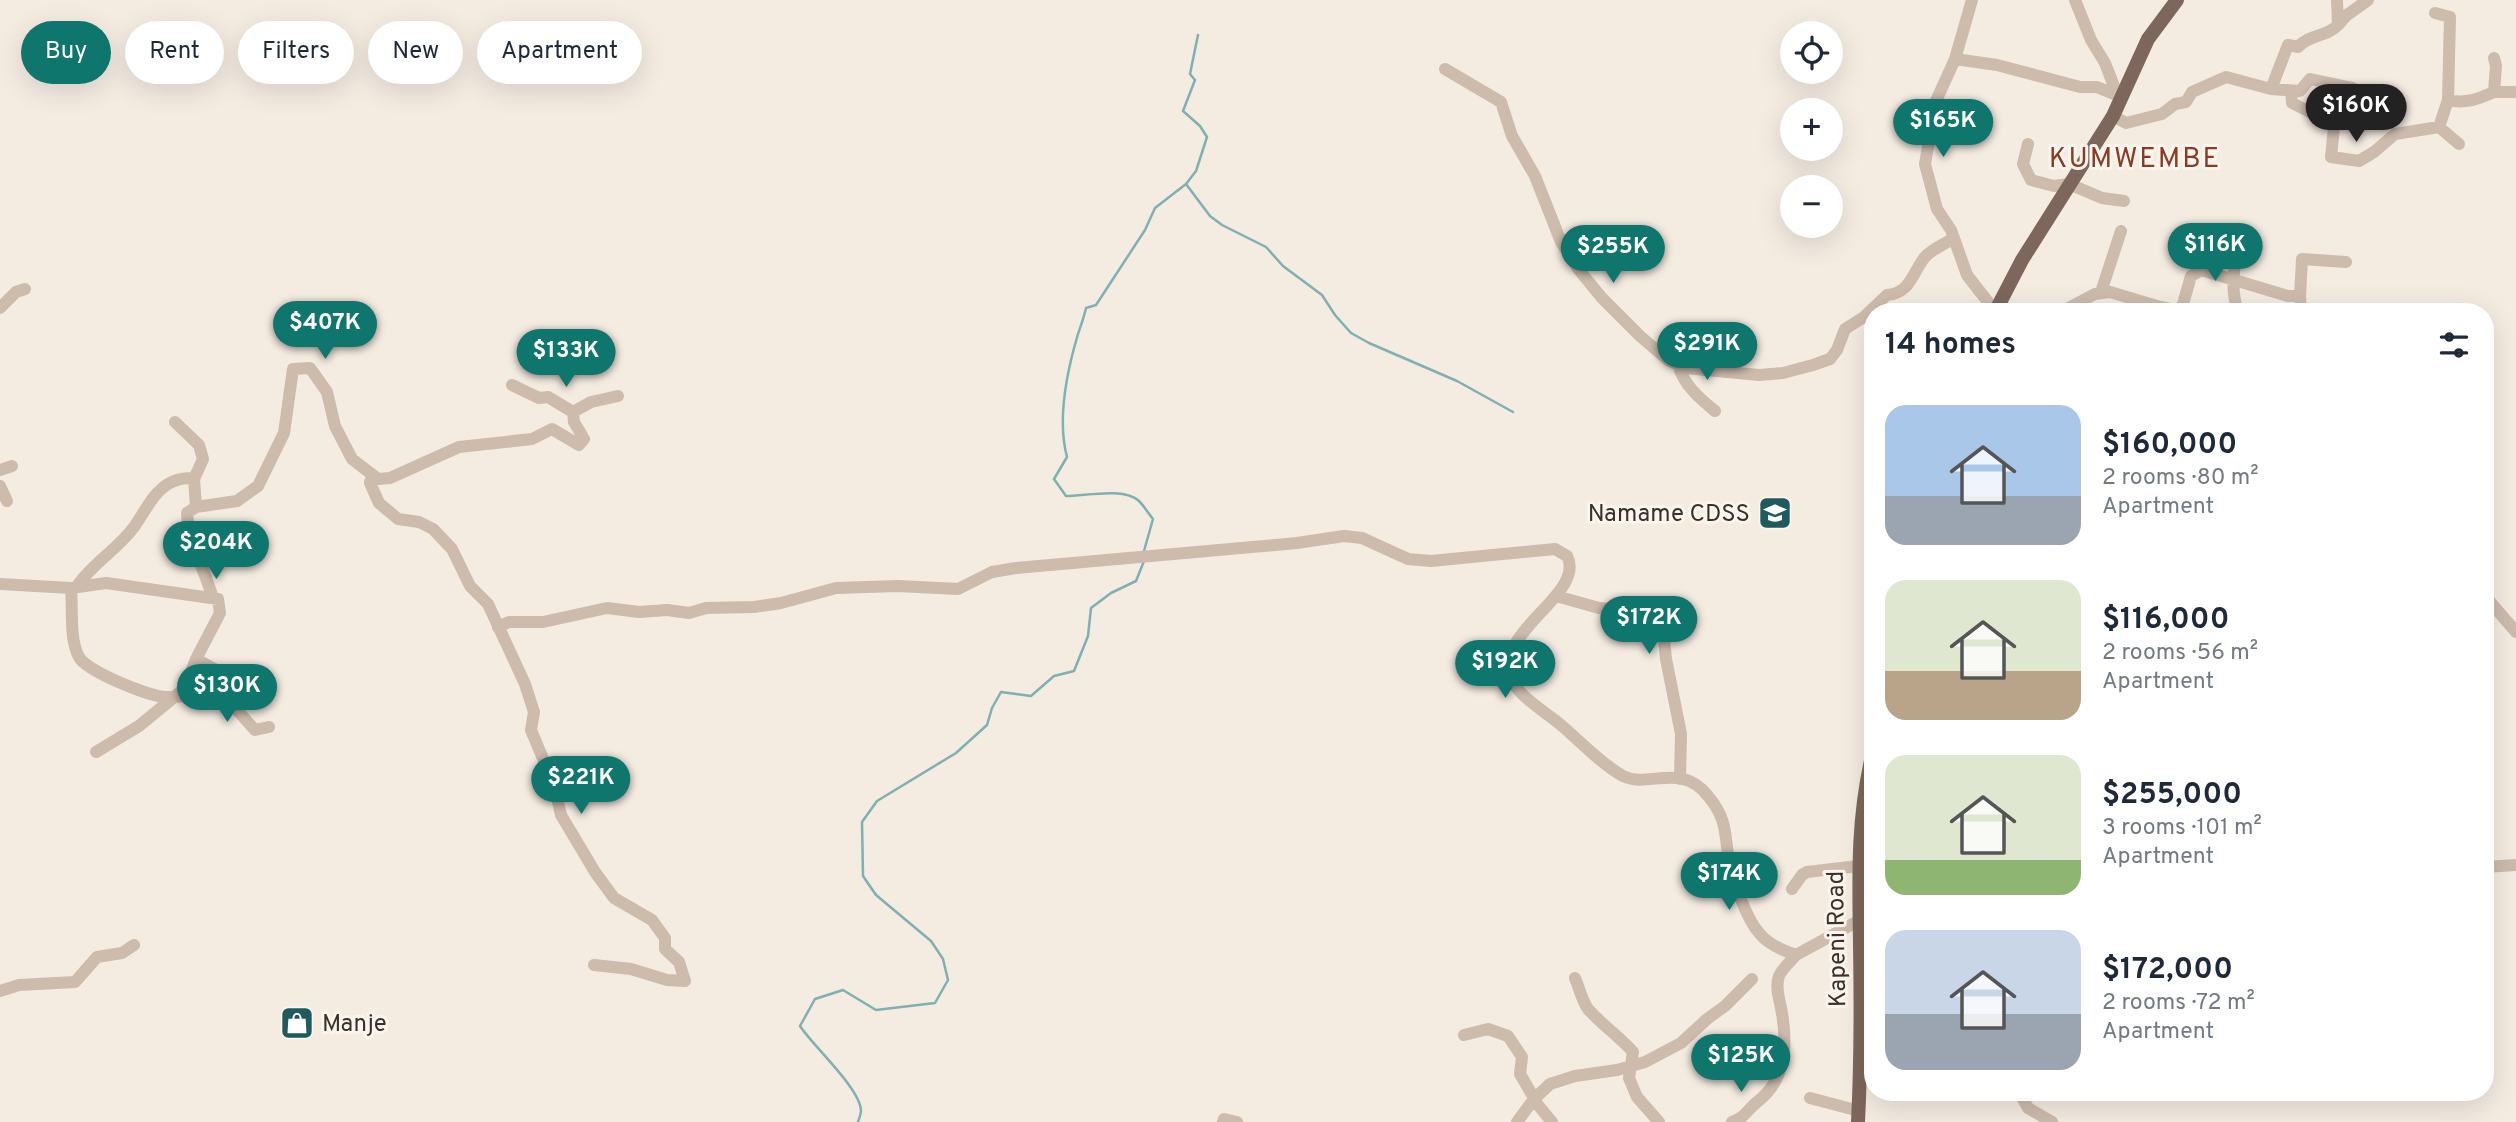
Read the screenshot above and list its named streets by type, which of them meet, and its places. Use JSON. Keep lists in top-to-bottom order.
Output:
{
  "streets": {
    "main road": ["Kapeni Road"]
  },
  "districts": ["KUMWEMBE"],
  "places": {
    "school or university": ["Namame CDSS"],
    "shop": ["Manje"]
  },
  "page": {
    "map_buttons": ["+", "−"],
    "chip": [
      "Buy",
      "Rent",
      "Filters",
      "New",
      "Apartment"
    ],
    "price": [
      "$160K",
      "$165K",
      "$116K",
      "$255K",
      "$407K",
      "$291K",
      "$133K",
      "$204K",
      "$172K",
      "$192K",
      "$130K",
      "$221K",
      "$174K",
      "$125K"
    ],
    "heading": "14 homes",
    "list": [
      {
        "name": "$160,000",
        "note": "2 rooms · 80 m² · Apartment"
      },
      {
        "name": "$116,000",
        "note": "2 rooms · 56 m² · Apartment"
      },
      {
        "name": "$255,000",
        "note": "3 rooms · 101 m² · Apartment"
      },
      {
        "name": "$172,000",
        "note": "2 rooms · 72 m² · Apartment"
      }
    ]
  }
}
